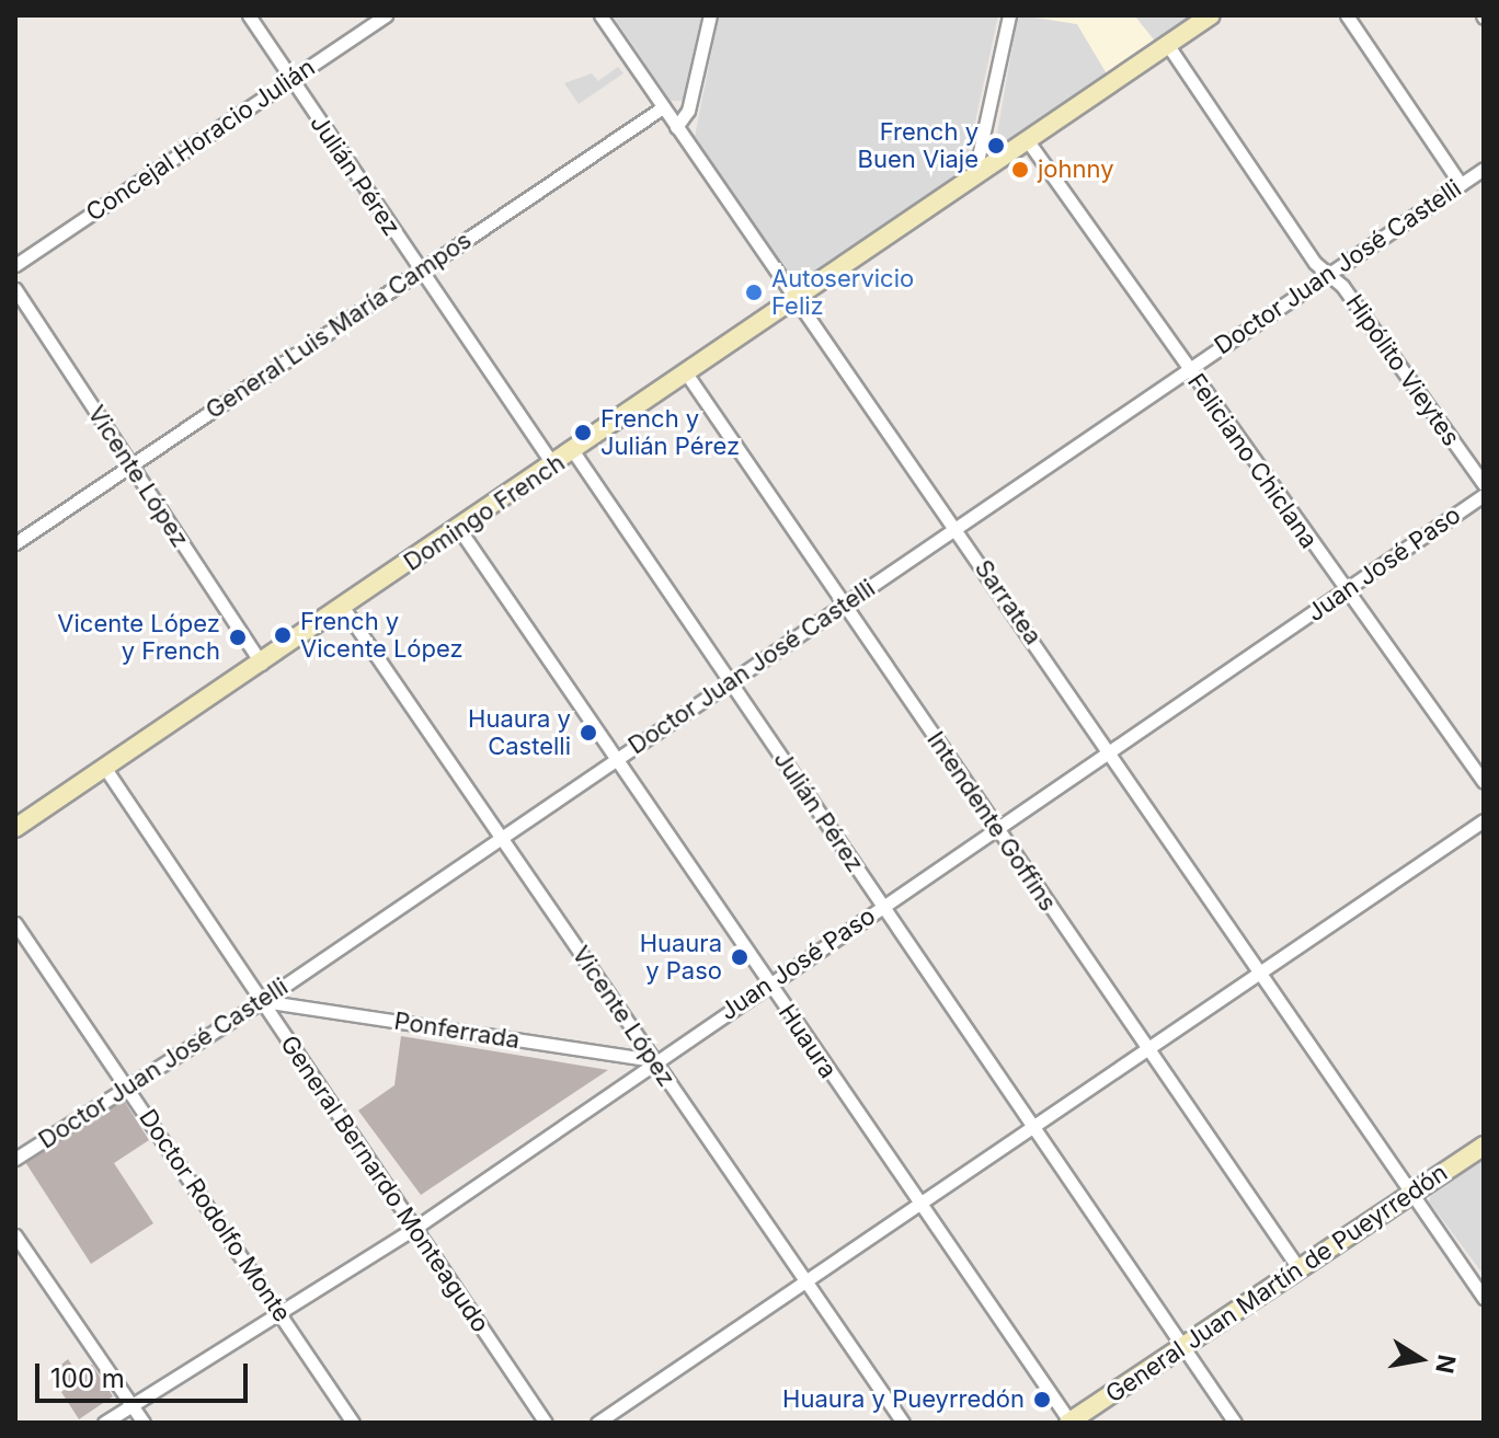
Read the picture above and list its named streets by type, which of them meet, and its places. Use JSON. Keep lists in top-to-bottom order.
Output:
{
  "streets": {
    "street": [
      "Concejal Horacio Julián",
      "Julián Pérez",
      "Doctor Juan José Castelli",
      "General Luis María Campos",
      "Hipólito Vieytes",
      "Feliciano Chiclana",
      "Vicente López",
      "Domingo French",
      "Juan José Paso",
      "Sarratea",
      "Intendente Goffins",
      "Ponferrada",
      "Huaura",
      "General Bernardo Monteagudo",
      "Doctor Rodolfo Monte",
      "General Juan Martín de Pueyrredón"
    ]
  },
  "crossings": [
    ["Concejal Horacio Julián", "Julián Pérez"],
    ["Julián Pérez", "Doctor Juan José Castelli"],
    ["Julián Pérez", "General Luis María Campos"],
    ["Julián Pérez", "Domingo French"],
    ["Julián Pérez", "Juan José Paso"],
    ["Julián Pérez", "General Juan Martín de Pueyrredón"],
    ["Doctor Juan José Castelli", "Hipólito Vieytes"],
    ["Doctor Juan José Castelli", "Feliciano Chiclana"],
    ["Doctor Juan José Castelli", "Vicente López"],
    ["Doctor Juan José Castelli", "Sarratea"],
    ["Doctor Juan José Castelli", "Intendente Goffins"],
    ["Doctor Juan José Castelli", "Ponferrada"],
    ["Doctor Juan José Castelli", "Huaura"],
    ["Doctor Juan José Castelli", "General Bernardo Monteagudo"],
    ["Doctor Juan José Castelli", "Doctor Rodolfo Monte"],
    ["General Luis María Campos", "Vicente López"],
    ["General Luis María Campos", "Sarratea"],
    ["Hipólito Vieytes", "Domingo French"],
    ["Feliciano Chiclana", "Domingo French"],
    ["Feliciano Chiclana", "Juan José Paso"],
    ["Vicente López", "Domingo French"],
    ["Vicente López", "Juan José Paso"],
    ["Vicente López", "Ponferrada"],
    ["Domingo French", "Sarratea"],
    ["Domingo French", "Intendente Goffins"],
    ["Domingo French", "Huaura"],
    ["Domingo French", "General Bernardo Monteagudo"],
    ["Juan José Paso", "Sarratea"],
    ["Juan José Paso", "Intendente Goffins"],
    ["Juan José Paso", "Ponferrada"],
    ["Juan José Paso", "Huaura"],
    ["Juan José Paso", "General Bernardo Monteagudo"],
    ["Juan José Paso", "Doctor Rodolfo Monte"],
    ["Sarratea", "General Juan Martín de Pueyrredón"],
    ["Intendente Goffins", "General Juan Martín de Pueyrredón"],
    ["Ponferrada", "General Bernardo Monteagudo"],
    ["Huaura", "General Juan Martín de Pueyrredón"]
  ],
  "places": [
    "French y Buen Viaje",
    "johnny",
    "Autoservicio Feliz",
    "French y Julián Pérez",
    "French y Vicente López",
    "Vicente López y French",
    "Huaura y Castelli",
    "Huaura y Paso",
    "Huaura y Pueyrredón"
  ],
  "scale_bar": "100 m",
  "north": "right"
}
